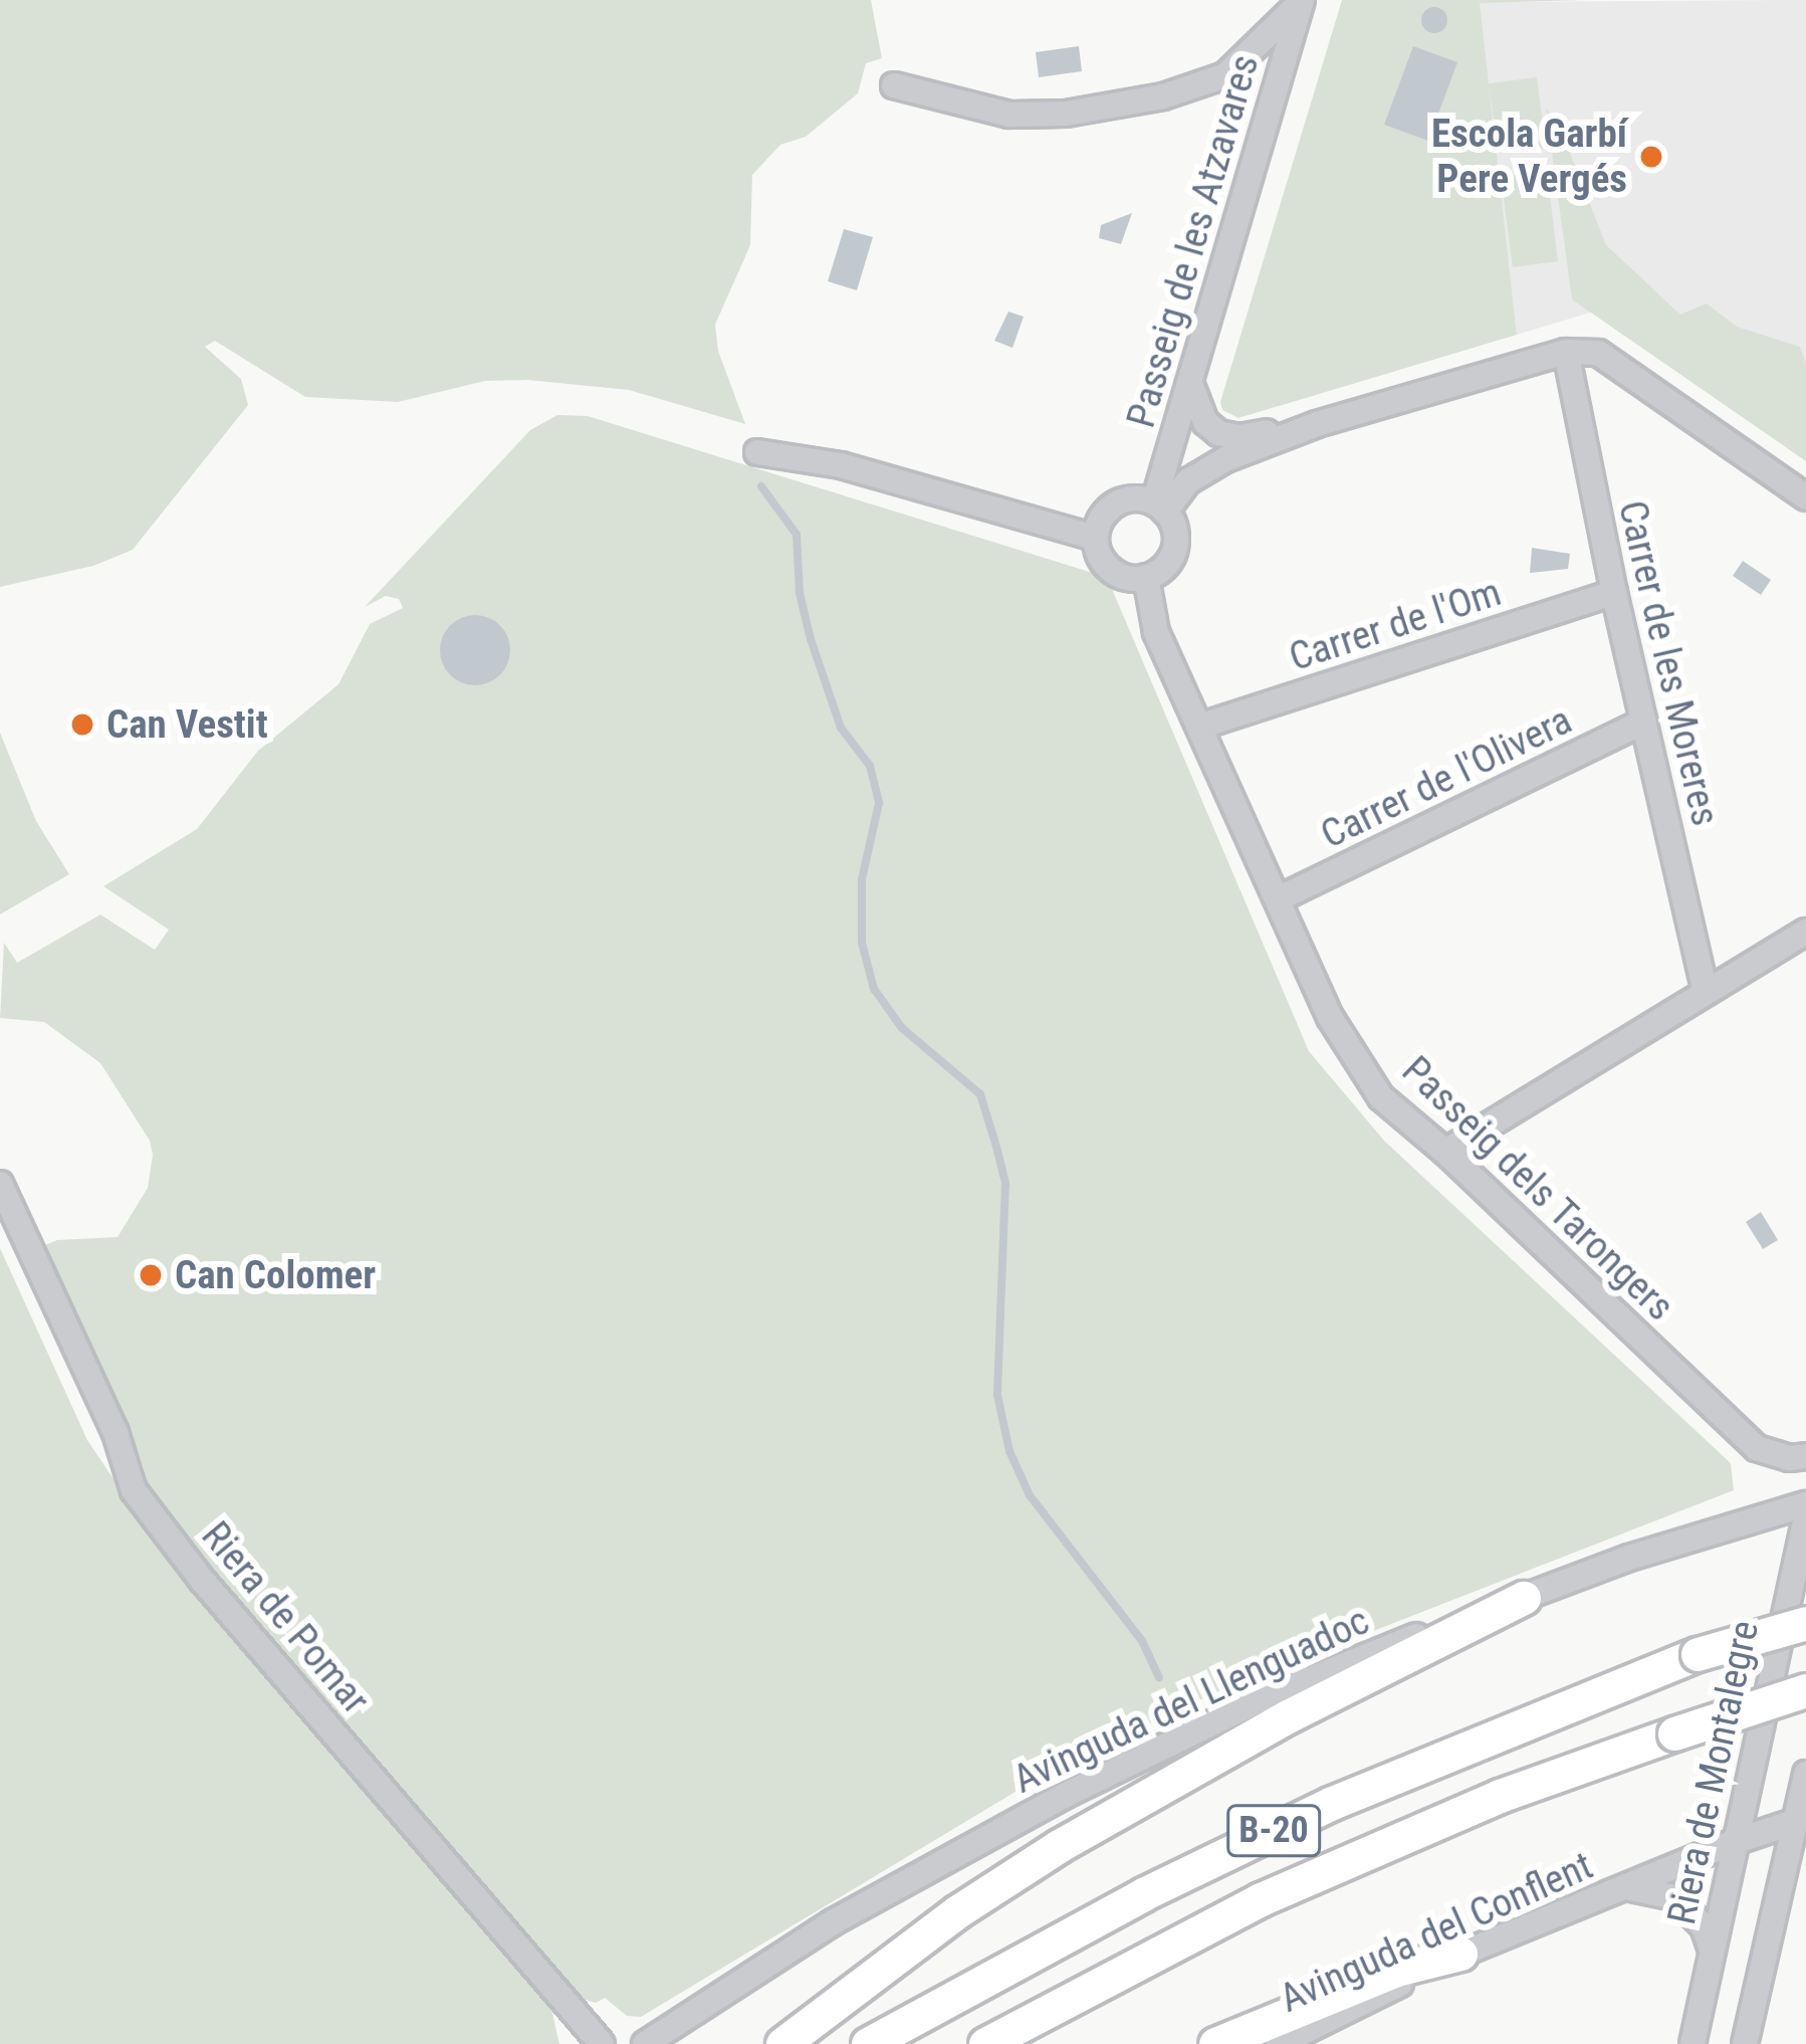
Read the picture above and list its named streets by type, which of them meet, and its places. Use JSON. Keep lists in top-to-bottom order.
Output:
{
  "streets": {
    "highway": ["B-20"],
    "street": [
      "Passeig de les Atzavares",
      "Carrer de l'Om",
      "Carrer de les Moreres",
      "Carrer de l'Olivera",
      "Passeig dels Tarongers",
      "Riera de Pomar",
      "Avinguda del Llenguadoc",
      "Riera de Montalegre",
      "Avinguda del Conflent"
    ]
  },
  "crossings": [
    ["Passeig de les Atzavares", "Passeig dels Tarongers"],
    ["Carrer de l'Om", "Carrer de les Moreres"],
    ["Carrer de l'Om", "Passeig dels Tarongers"],
    ["Carrer de les Moreres", "Carrer de l'Olivera"],
    ["Carrer de l'Olivera", "Passeig dels Tarongers"],
    ["Riera de Montalegre", "Avinguda del Conflent"]
  ],
  "places": ["Escola Garbí Pere Vergés", "Can Vestit", "Can Colomer"]
}
